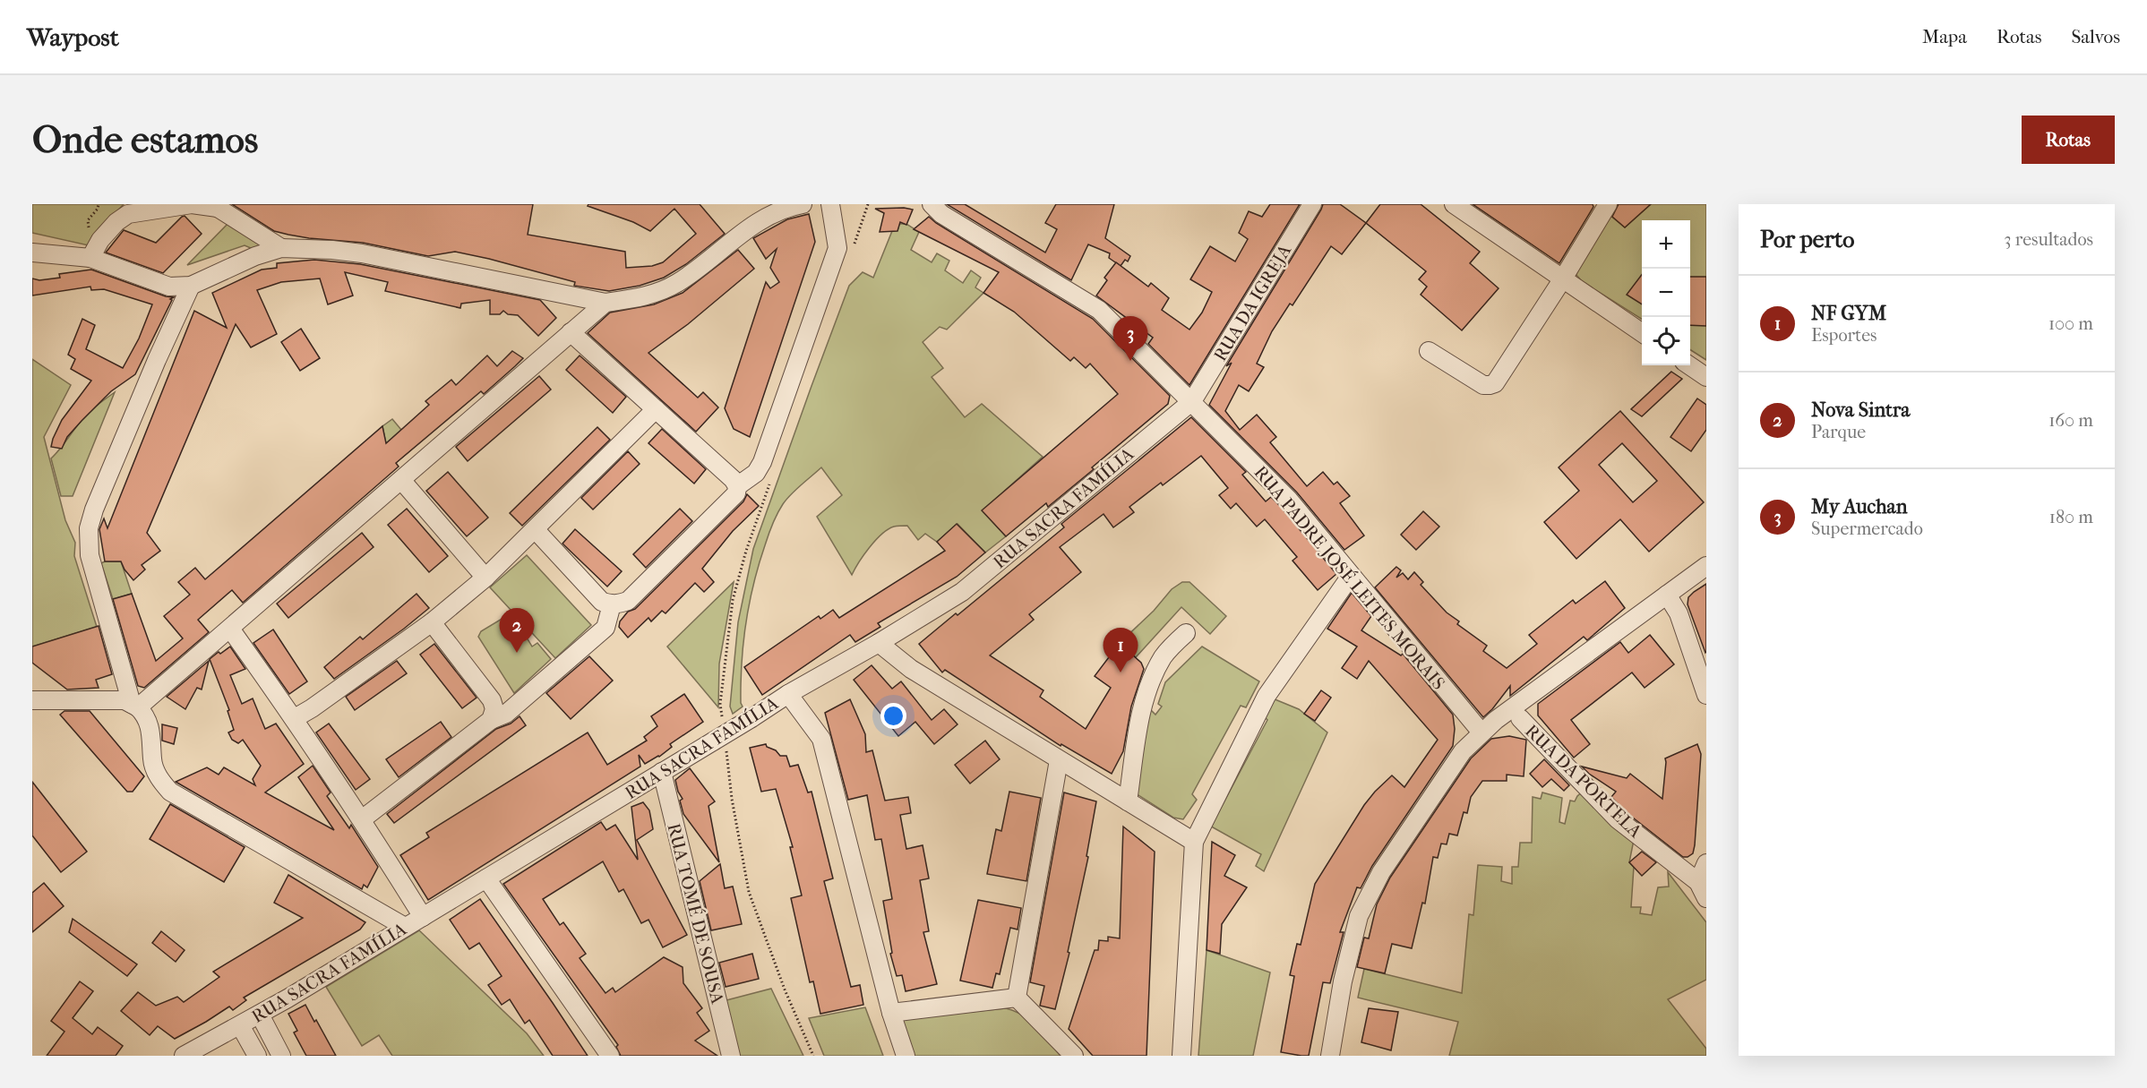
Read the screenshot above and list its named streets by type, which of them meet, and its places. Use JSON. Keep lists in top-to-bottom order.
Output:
{
  "streets": {
    "street": [
      "RUA DA IGREJA",
      "RUA SACRA FAMÍLIA",
      "RUA PADRE JOSÉ LEITES MORAIS",
      "RUA DA PORTELA",
      "RUA TOMÉ DE SOUSA"
    ]
  },
  "crossings": [
    ["RUA DA IGREJA", "RUA SACRA FAMÍLIA"],
    ["RUA DA IGREJA", "RUA PADRE JOSÉ LEITES MORAIS"],
    ["RUA SACRA FAMÍLIA", "RUA PADRE JOSÉ LEITES MORAIS"],
    ["RUA SACRA FAMÍLIA", "RUA TOMÉ DE SOUSA"]
  ],
  "page": {
    "header": "Waypost",
    "nav": ["Mapa", "Rotas", "Salvos"],
    "buttons": "Rotas",
    "title": "Onde estamos",
    "heading": ["Por perto", "3 resultados"],
    "map_buttons": ["+", "−"],
    "list": [
      {
        "mark": "1",
        "name": "NF GYM",
        "note": "Esportes",
        "value": "100 m"
      },
      {
        "mark": "2",
        "name": "Nova Sintra",
        "note": "Parque",
        "value": "160 m"
      },
      {
        "mark": "3",
        "name": "My Auchan",
        "note": "Supermercado",
        "value": "180 m"
      }
    ],
    "pins": ["3", "2", "1"]
  }
}
